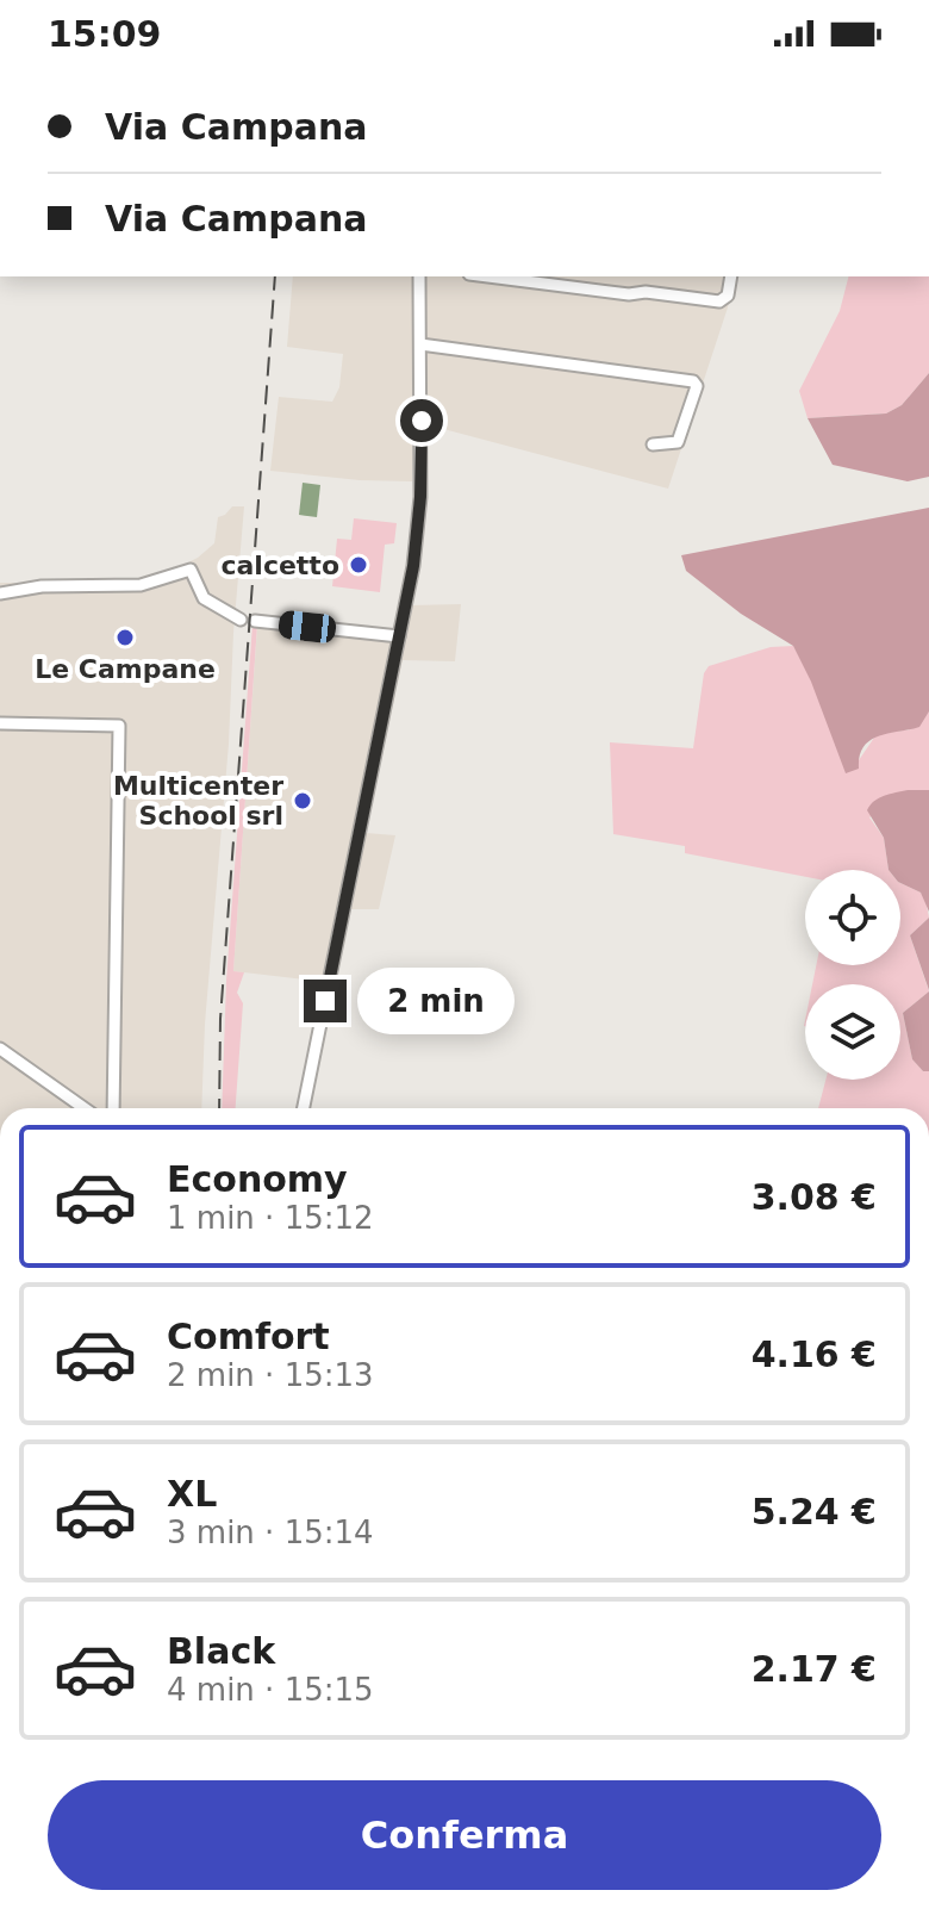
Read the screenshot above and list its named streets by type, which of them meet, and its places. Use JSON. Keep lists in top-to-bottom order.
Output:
{
  "places": ["calcetto", "Le Campane", "Multicenter School srl"],
  "page": {
    "status": "15:09",
    "banner": ["Via Campana", "Via Campana"],
    "bubble": "2 min",
    "list": [
      {
        "name": "Economy",
        "note": "1 min · 15:12",
        "value": "3.08 €"
      },
      {
        "name": "Comfort",
        "note": "2 min · 15:13",
        "value": "4.16 €"
      },
      {
        "name": "XL",
        "note": "3 min · 15:14",
        "value": "5.24 €"
      },
      {
        "name": "Black",
        "note": "4 min · 15:15",
        "value": "2.17 €"
      }
    ],
    "buttons": "Conferma"
  }
}
